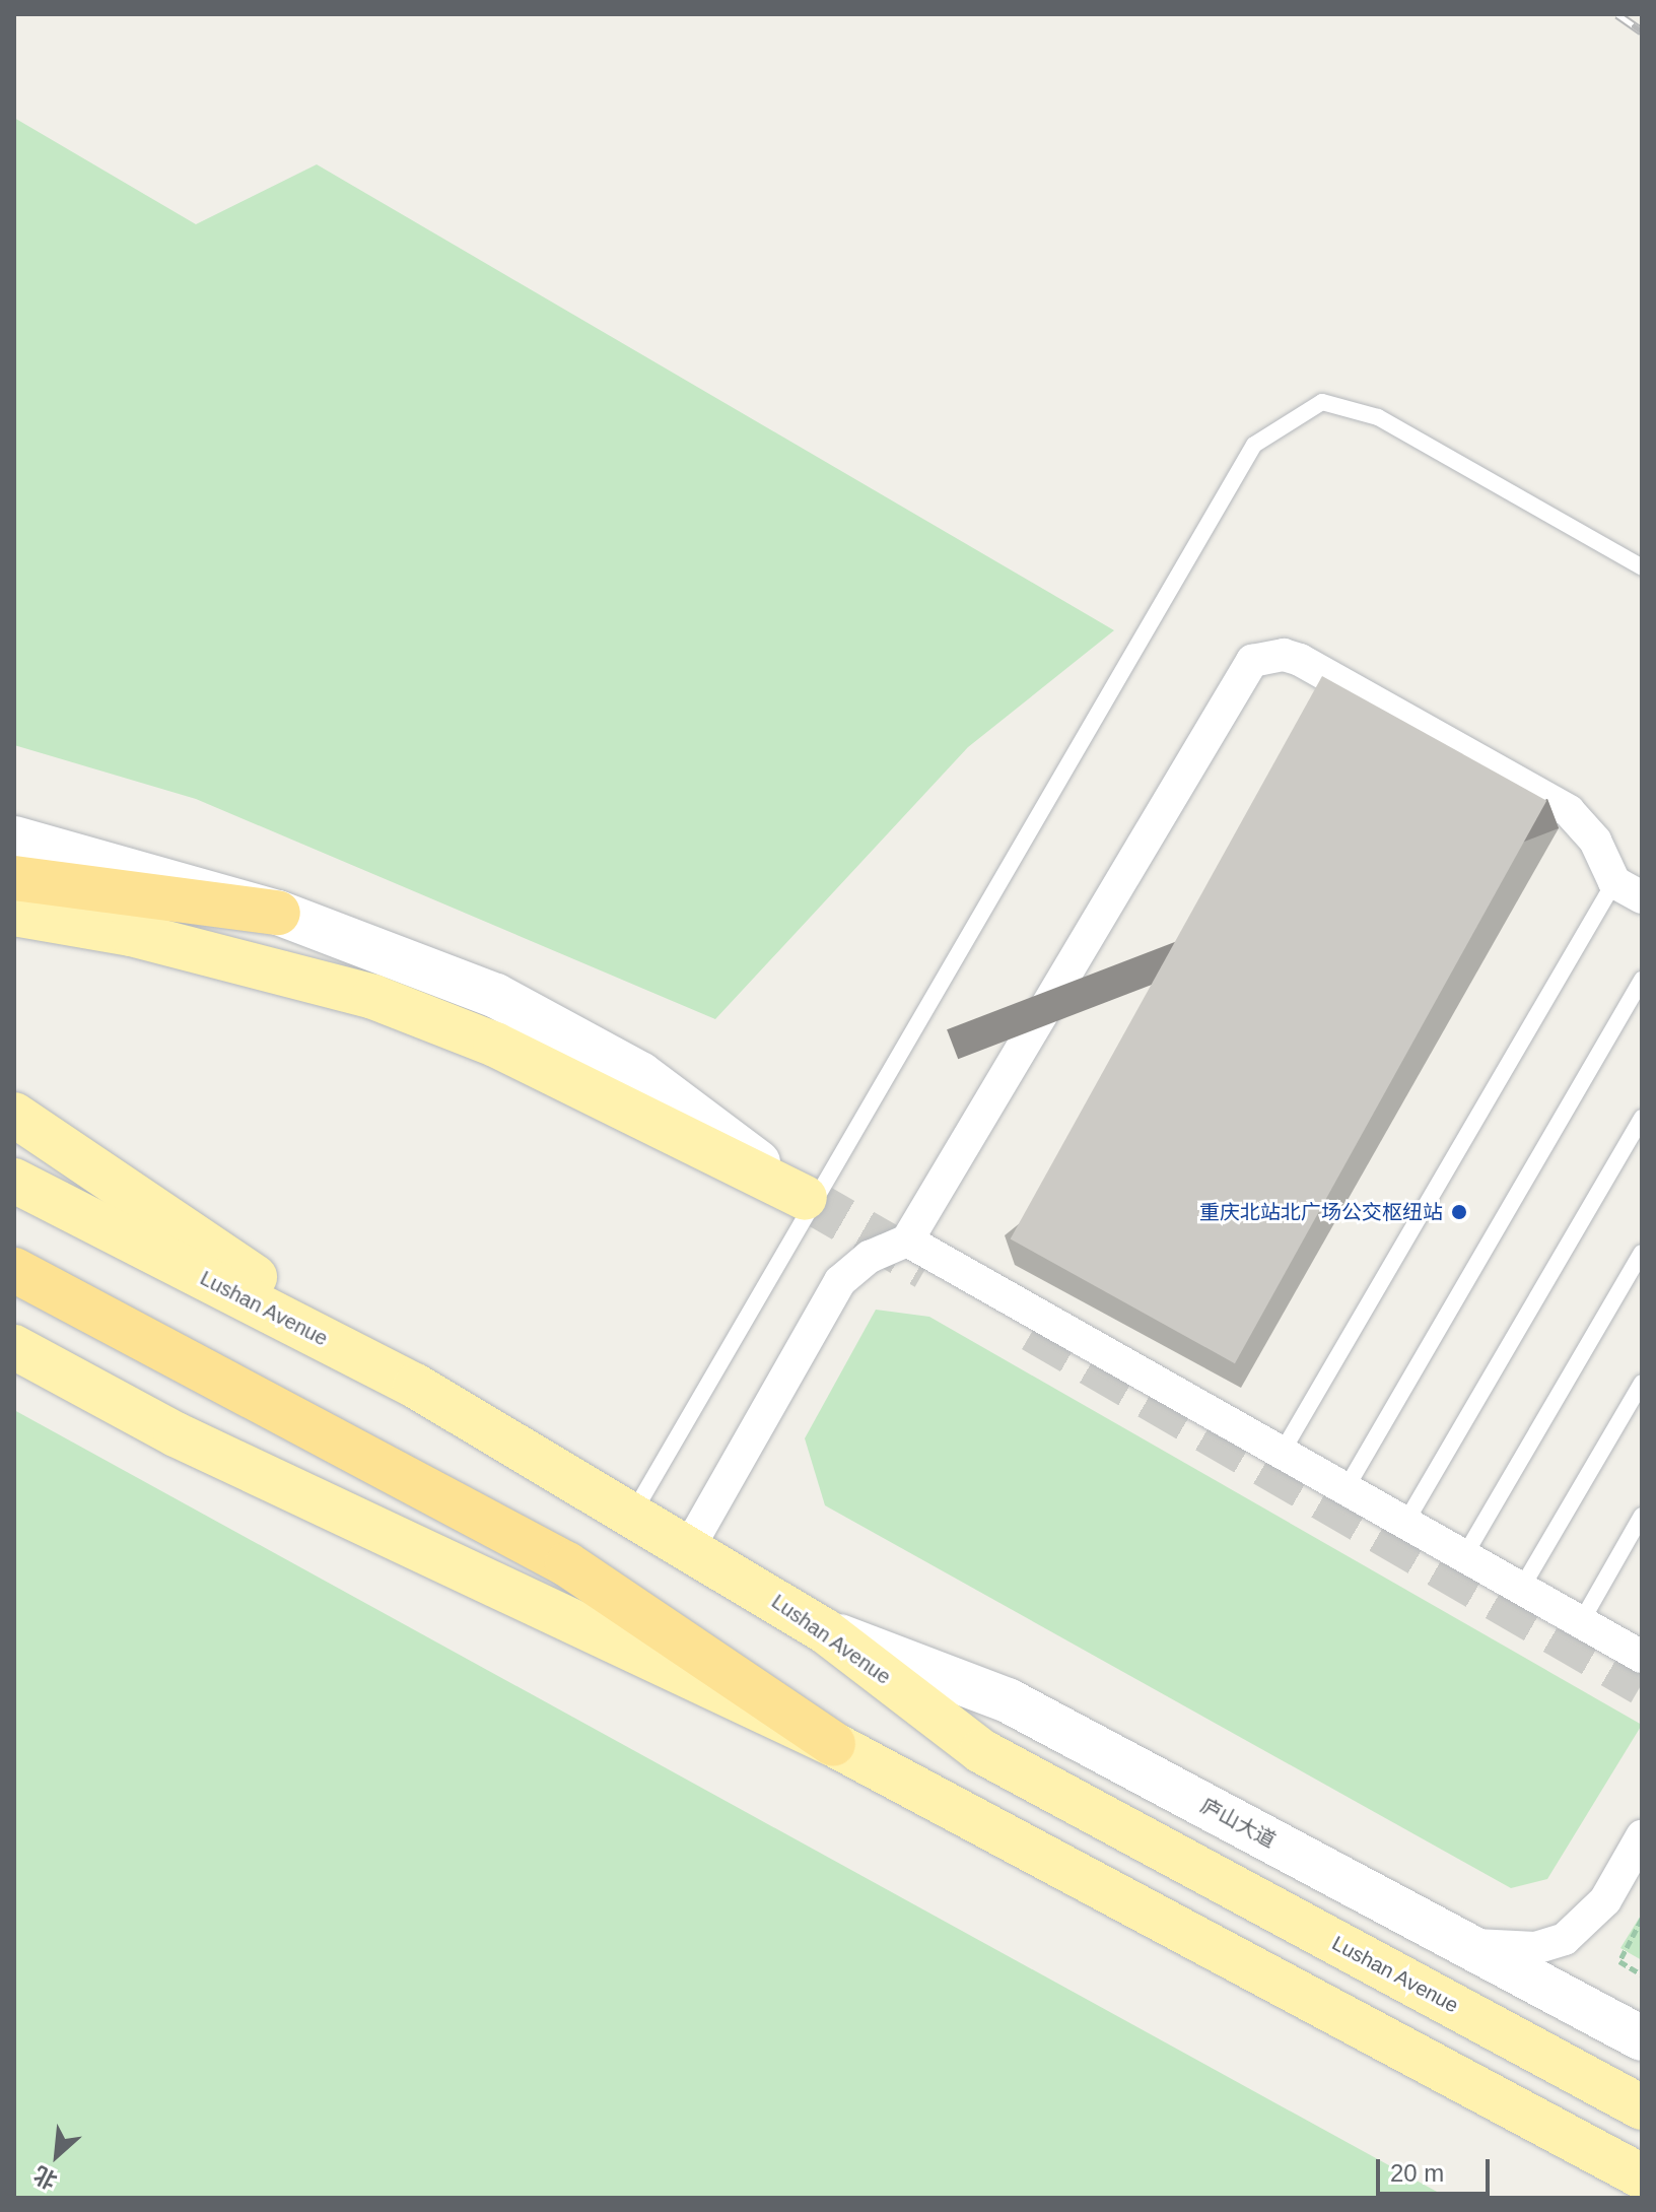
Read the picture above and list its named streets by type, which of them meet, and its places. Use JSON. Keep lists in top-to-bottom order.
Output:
{
  "streets": {
    "main road": ["Lushan Avenue"],
    "street": ["庐山大道"]
  },
  "crossings": [
    ["Lushan Avenue", "庐山大道"]
  ],
  "places": ["重庆北站北广场公交枢纽站"],
  "scale_bar": "20 m",
  "north": "bottom left"
}
